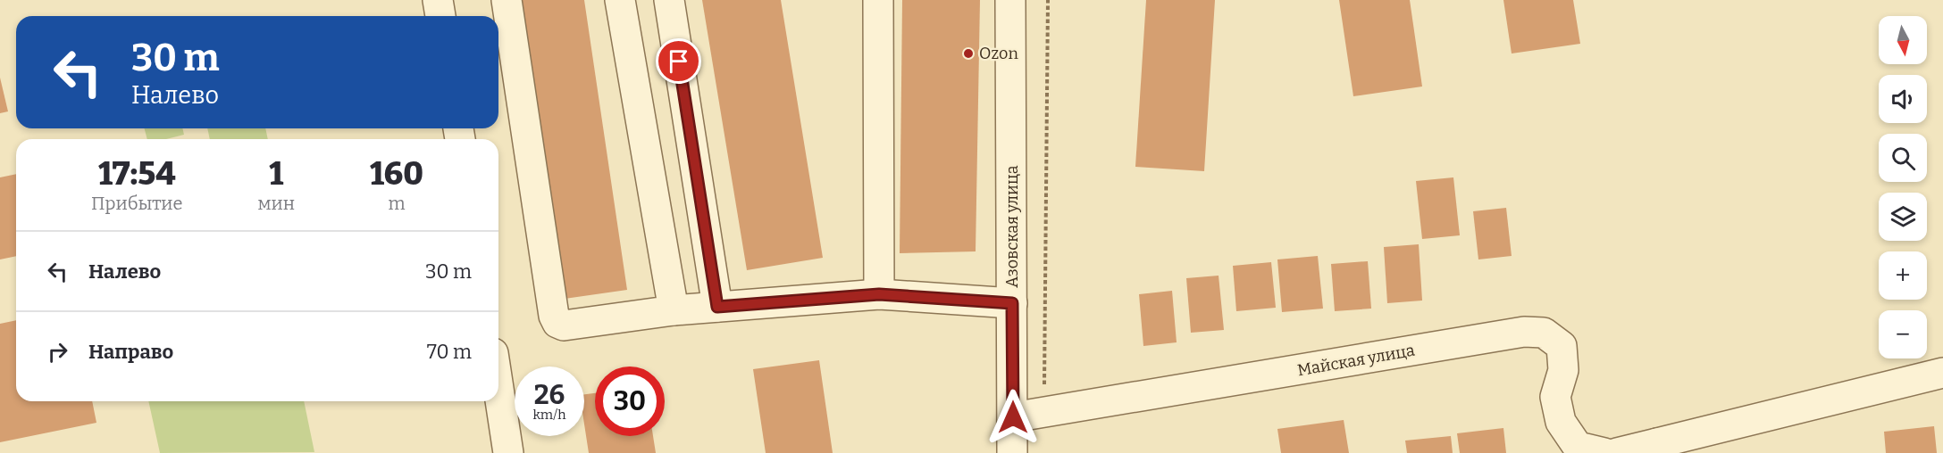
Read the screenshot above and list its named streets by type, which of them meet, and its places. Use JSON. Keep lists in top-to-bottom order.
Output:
{
  "streets": {
    "street": ["Азовская улица", "Майская улица"]
  },
  "crossings": [
    ["Азовская улица", "Майская улица"]
  ],
  "places": ["Ozon"],
  "north": "bottom",
  "page": {
    "map_buttons": ["+", "−"],
    "turn": ["30 m", "Налево"],
    "eta": [
      "17:54",
      "Прибытие",
      "1",
      "мин",
      "160",
      "m"
    ],
    "list": [
      {
        "name": "Налево",
        "value": "30 m"
      },
      {
        "name": "Направо",
        "value": "70 m"
      }
    ],
    "speed": "26 km/h",
    "limit": "30"
  }
}
